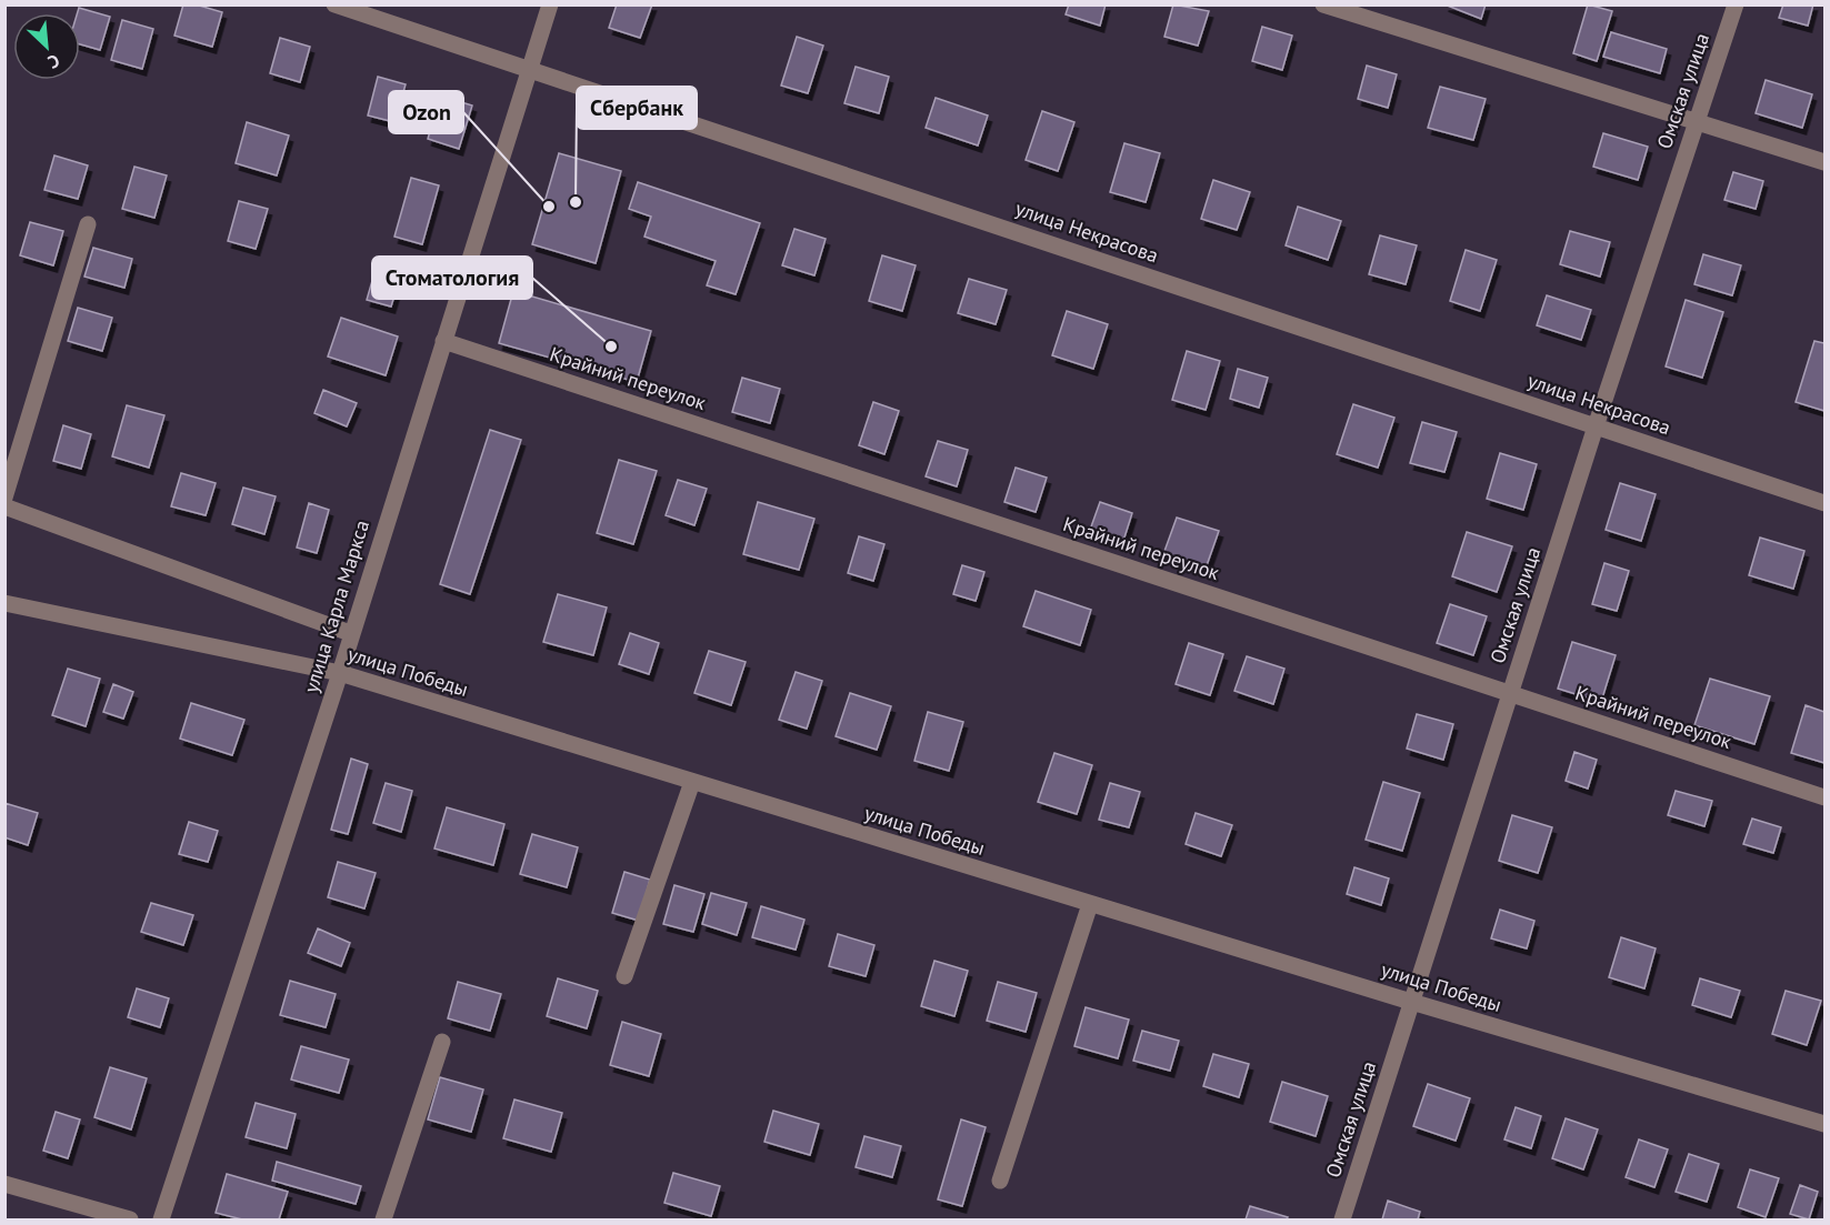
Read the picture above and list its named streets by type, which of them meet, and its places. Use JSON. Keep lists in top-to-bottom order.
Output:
{
  "streets": {
    "street": [
      "Омская улица",
      "улица Некрасова",
      "Крайний переулок",
      "улица Карла Маркса",
      "улица Победы"
    ]
  },
  "crossings": [
    ["Омская улица", "улица Некрасова"],
    ["Омская улица", "Крайний переулок"],
    ["Омская улица", "улица Победы"],
    ["улица Некрасова", "улица Карла Маркса"],
    ["Крайний переулок", "улица Карла Маркса"],
    ["улица Карла Маркса", "улица Победы"]
  ],
  "places": ["Сбербанк", "Ozon", "Стоматология"],
  "north": "bottom right"
}
